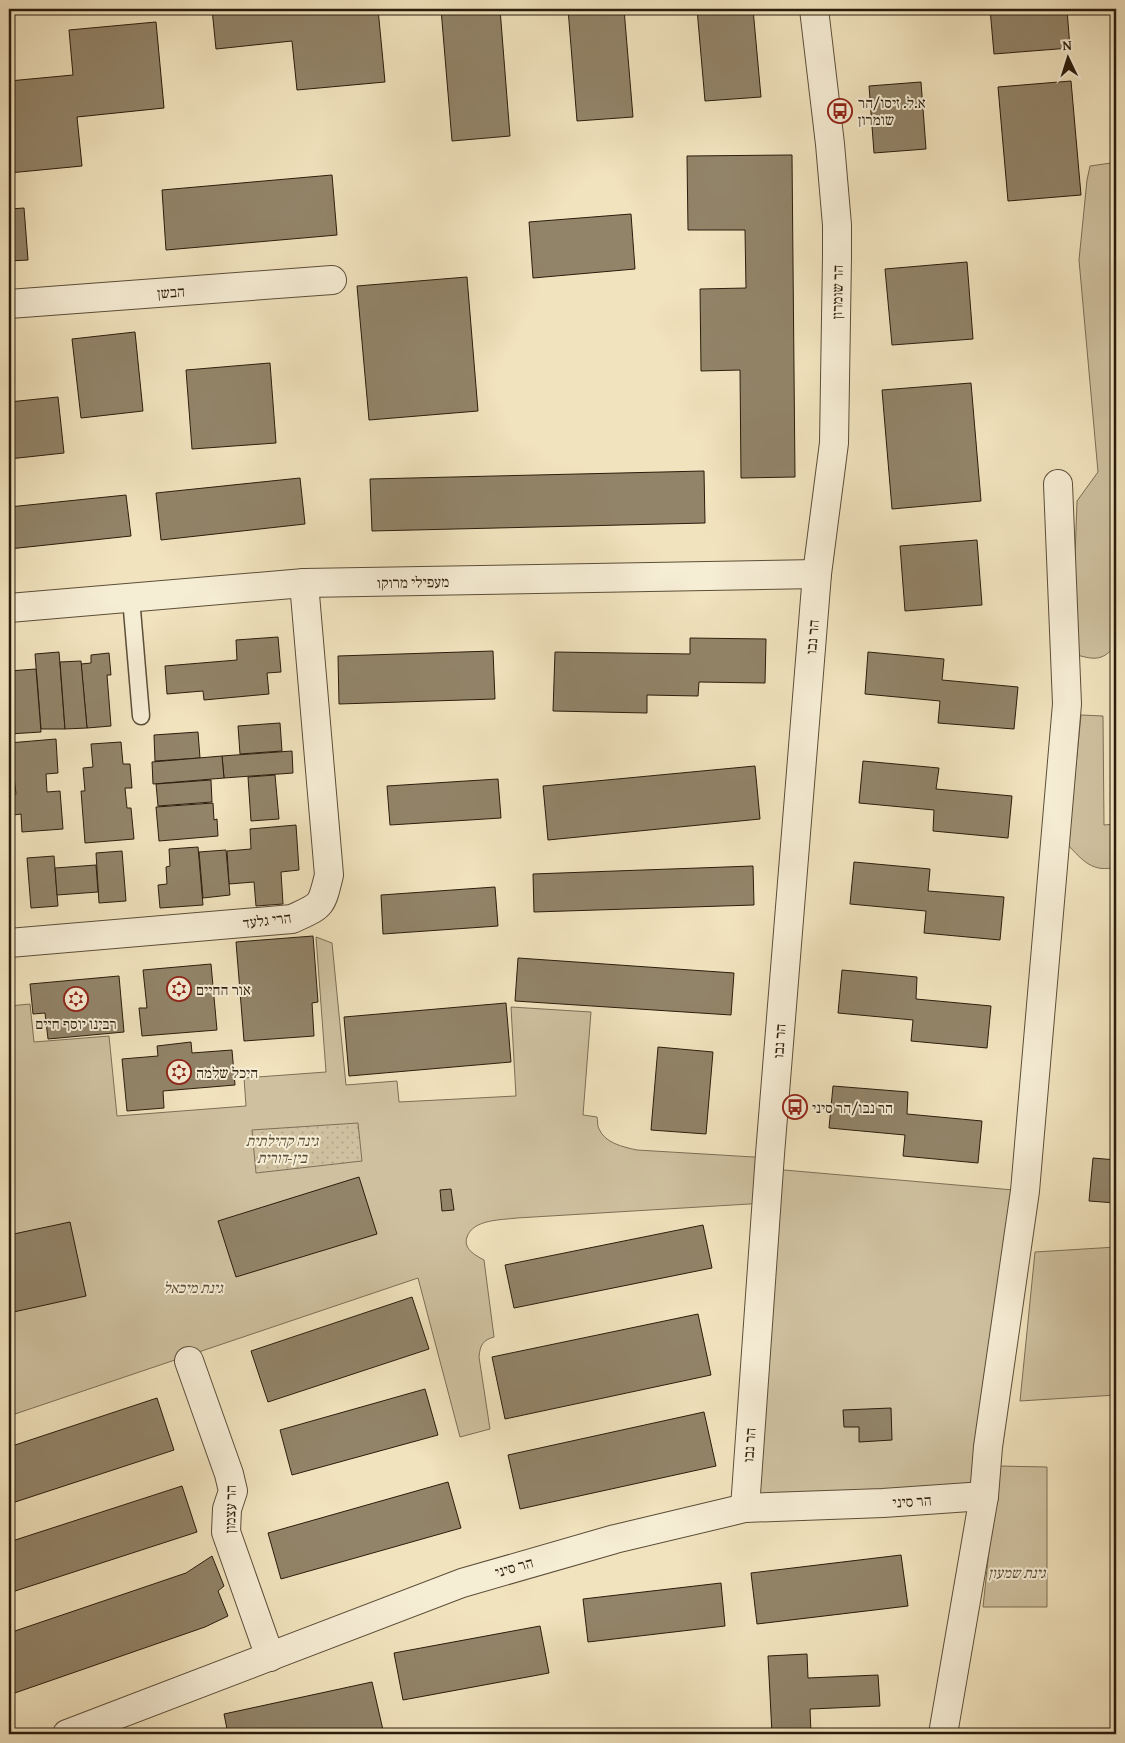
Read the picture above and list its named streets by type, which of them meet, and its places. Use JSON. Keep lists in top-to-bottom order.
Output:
{
  "streets": {
    "street": [
      "הבשן",
      "הר שומרון",
      "מעפילי מרוקו",
      "הר נבו",
      "הרי גלעד",
      "הר סיני",
      "הר עצמון"
    ]
  },
  "crossings": [
    ["הר שומרון", "מעפילי מרוקו"],
    ["הר שומרון", "הר נבו"],
    ["מעפילי מרוקו", "הר נבו"],
    ["מעפילי מרוקו", "הרי גלעד"],
    ["הר נבו", "הר סיני"],
    ["הר סיני", "הר עצמון"]
  ],
  "parks": ["גינה קהילתית בין-דורית", "גינת מיכאל", "גינת שמעון"],
  "places": {
    "bus stop": ["א.ל. זיסו/הר שומרון", "הר נבו/הר סיני"],
    "synagogue": ["אור החיים", "רבינו יוסף חיים", "היכל שלמה"]
  },
  "north": "top"
}
